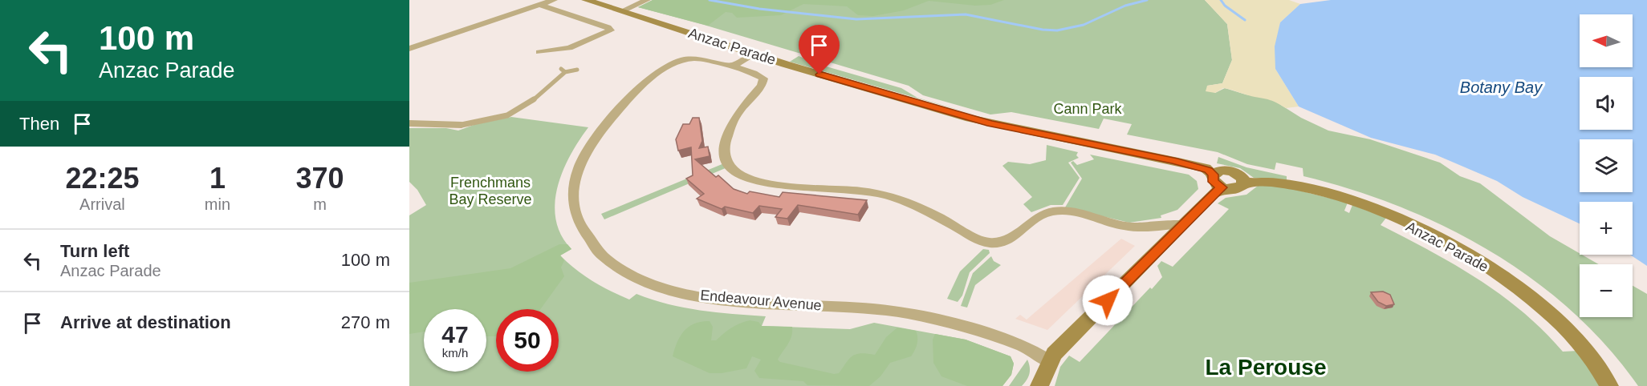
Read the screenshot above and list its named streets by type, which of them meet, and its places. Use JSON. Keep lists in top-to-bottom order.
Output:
{
  "streets": {
    "main road": ["Anzac Parade"],
    "street": ["Endeavour Avenue"]
  },
  "districts": ["La Perouse"],
  "water": ["Botany Bay"],
  "parks": ["Cann Park", "Frenchmans Bay Reserve"],
  "north": "left",
  "page": {
    "turn": ["100 m", "Anzac Parade"],
    "map_buttons": ["+", "−"],
    "then": "Then",
    "eta": [
      "22:25",
      "Arrival",
      "1",
      "min",
      "370",
      "m"
    ],
    "list": [
      {
        "name": "Turn left",
        "note": "Anzac Parade",
        "value": "100 m"
      },
      {
        "name": "Arrive at destination",
        "value": "270 m"
      }
    ],
    "speed": "47 km/h",
    "limit": "50"
  }
}
